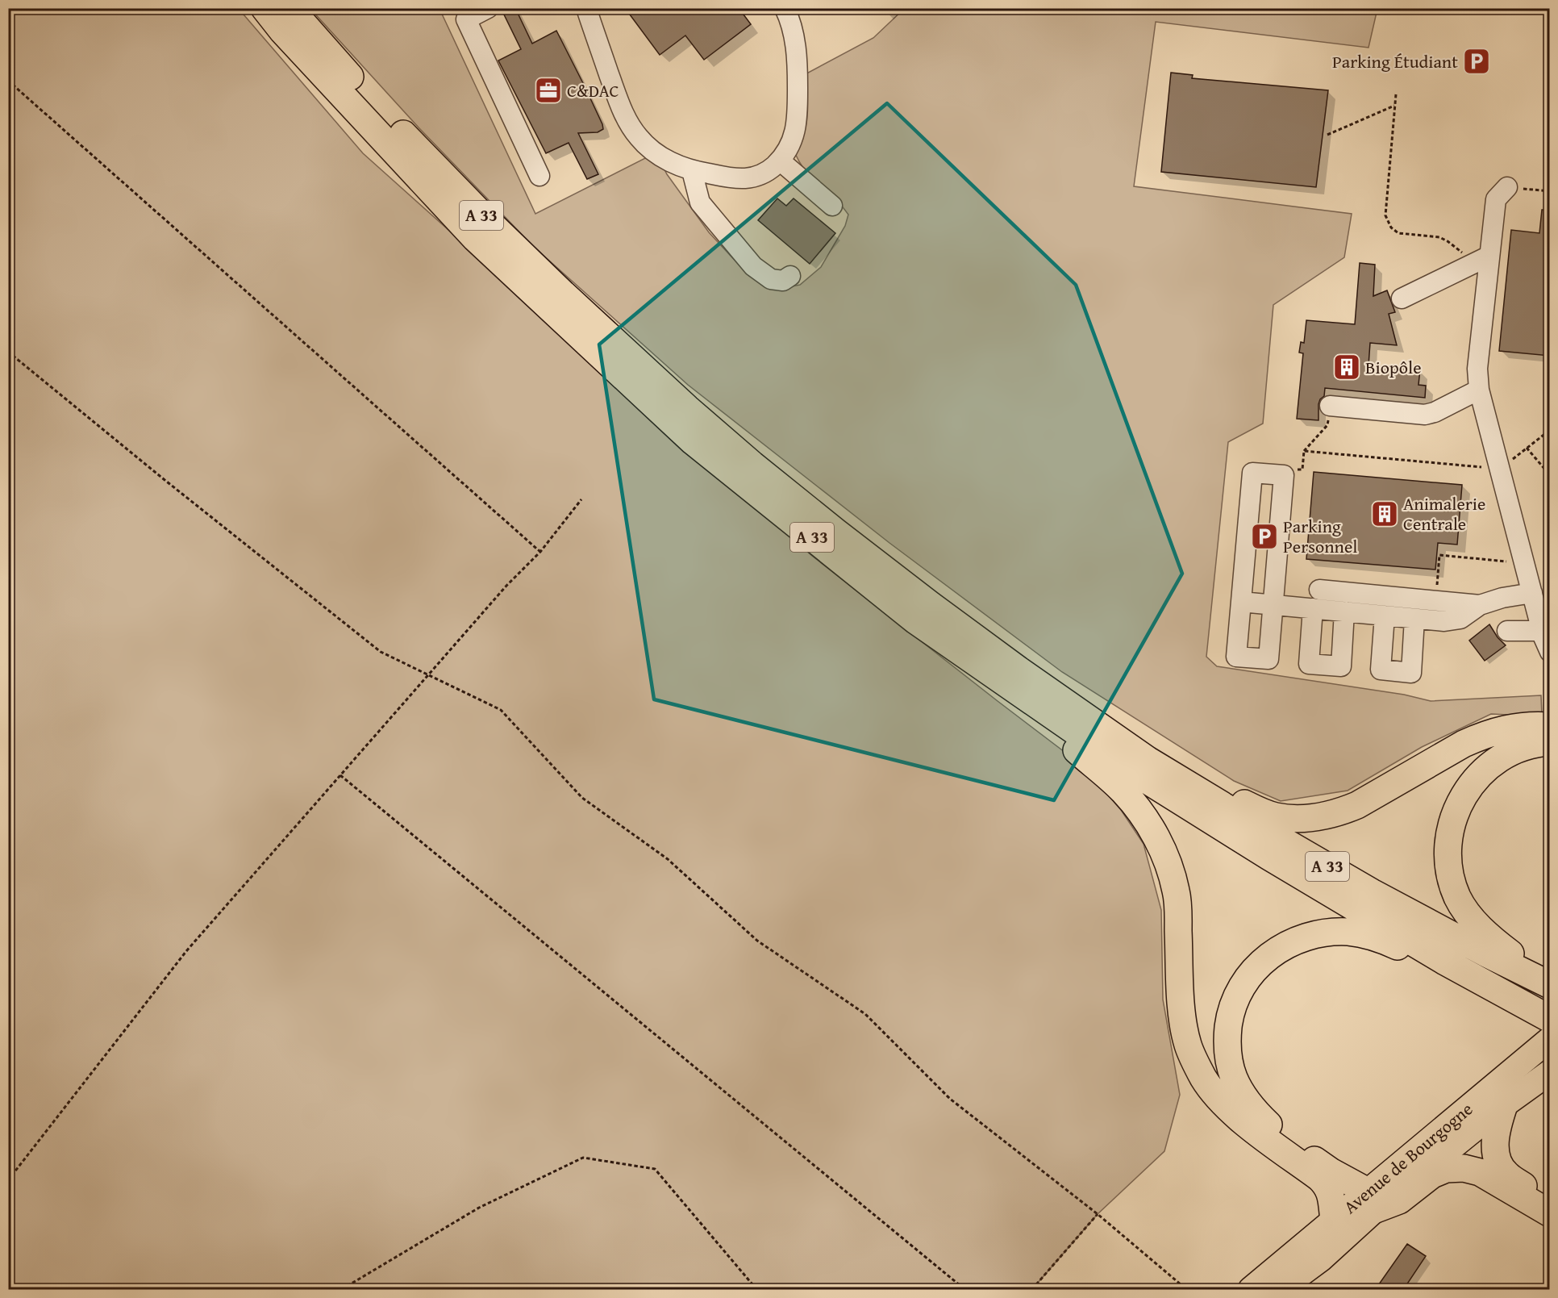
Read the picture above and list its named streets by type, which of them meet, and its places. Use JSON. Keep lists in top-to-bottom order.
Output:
{
  "streets": {
    "highway": ["A 33"],
    "main road": ["Avenue de Bourgogne"]
  },
  "places": {
    "parking": ["Parking Étudiant", "Parking Personnel"],
    "office": ["C&DAC"],
    "building": ["Biopôle", "Animalerie Centrale"]
  }
}
